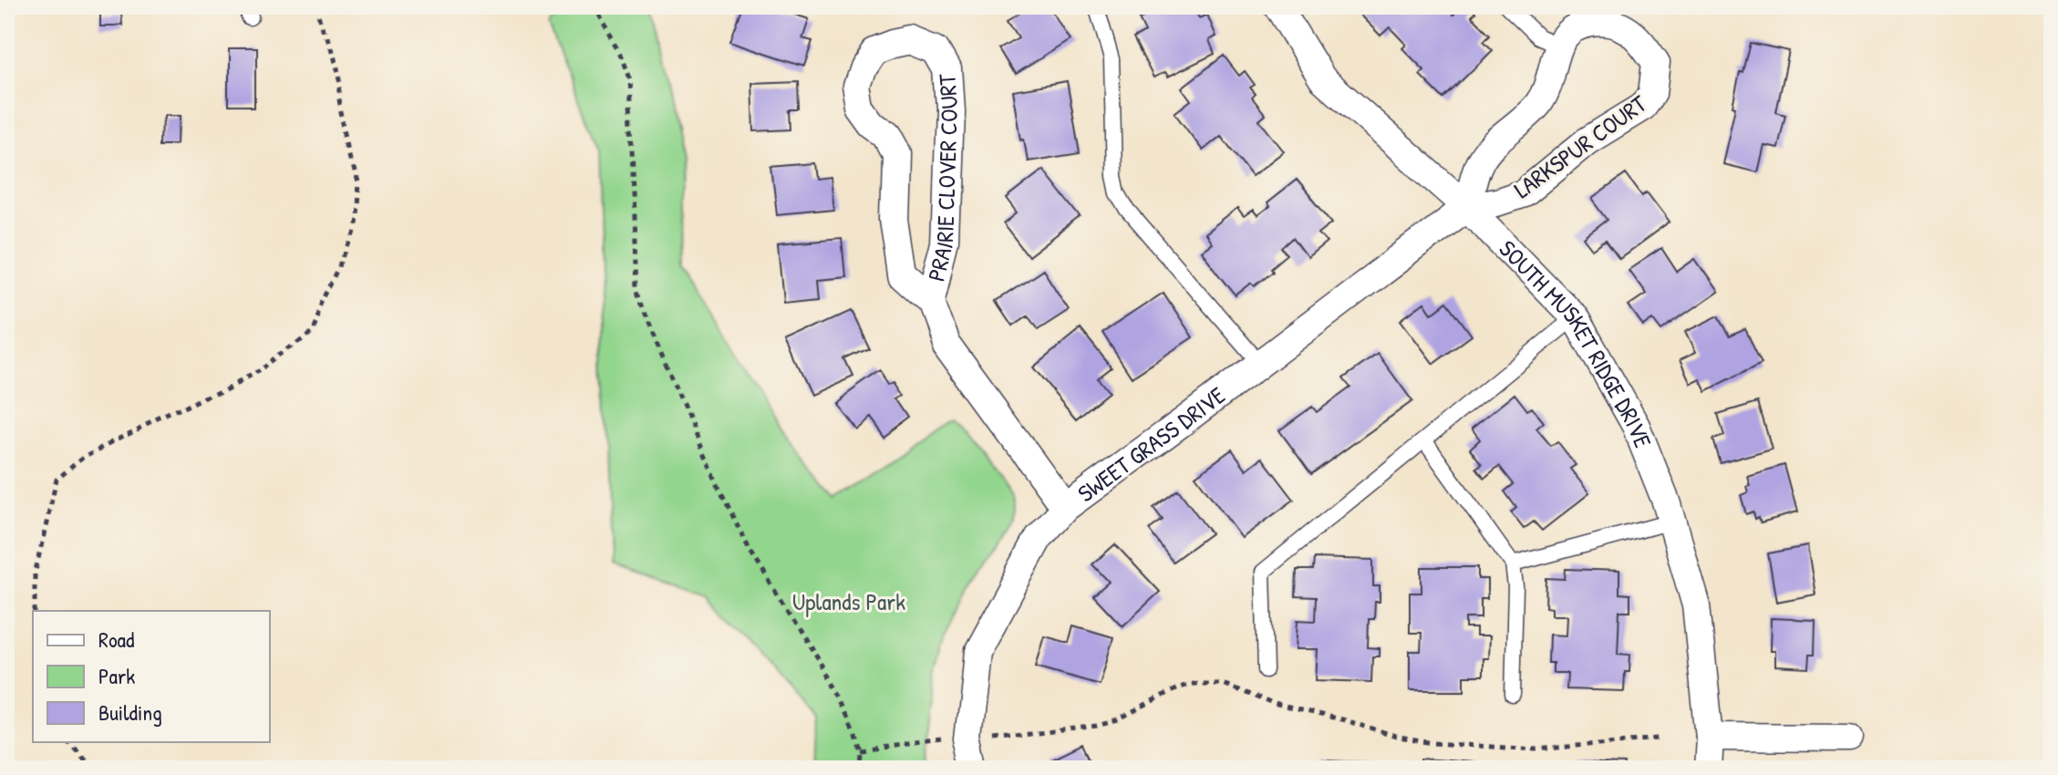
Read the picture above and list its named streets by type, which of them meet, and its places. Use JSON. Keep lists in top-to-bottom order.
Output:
{
  "streets": {
    "street": [
      "LARKSPUR COURT",
      "PRAIRIE CLOVER COURT",
      "SOUTH MUSKET RIDGE DRIVE",
      "SWEET GRASS DRIVE"
    ]
  },
  "crossings": [
    ["LARKSPUR COURT", "SOUTH MUSKET RIDGE DRIVE"],
    ["LARKSPUR COURT", "SWEET GRASS DRIVE"],
    ["PRAIRIE CLOVER COURT", "SWEET GRASS DRIVE"],
    ["SOUTH MUSKET RIDGE DRIVE", "SWEET GRASS DRIVE"]
  ],
  "parks": ["Uplands Park"],
  "legend": ["Road", "Park", "Building"]
}
